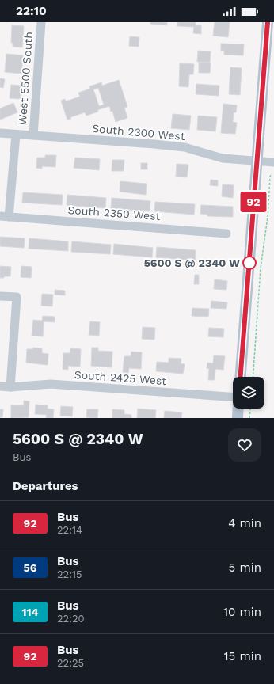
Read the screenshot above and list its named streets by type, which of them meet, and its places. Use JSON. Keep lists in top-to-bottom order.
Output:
{
  "streets": {
    "street": [
      "West 5500 South",
      "South 2300 West",
      "South 2350 West",
      "South 2425 West"
    ]
  },
  "crossings": [
    ["West 5500 South", "South 2300 West"],
    ["West 5500 South", "South 2350 West"]
  ],
  "places": ["5600 S @ 2340 W"],
  "lines": ["bus line 92"],
  "page": {
    "status": "22:10",
    "on_map": "92",
    "heading": [
      ["5600 S @ 2340 W", "Bus"],
      "Departures"
    ],
    "list": [
      {
        "mark": "92",
        "name": "Bus",
        "note": "22:14",
        "value": "4 min"
      },
      {
        "mark": "56",
        "name": "Bus",
        "note": "22:15",
        "value": "5 min"
      },
      {
        "mark": "114",
        "name": "Bus",
        "note": "22:20",
        "value": "10 min"
      },
      {
        "mark": "92",
        "name": "Bus",
        "note": "22:25",
        "value": "15 min"
      }
    ]
  }
}
